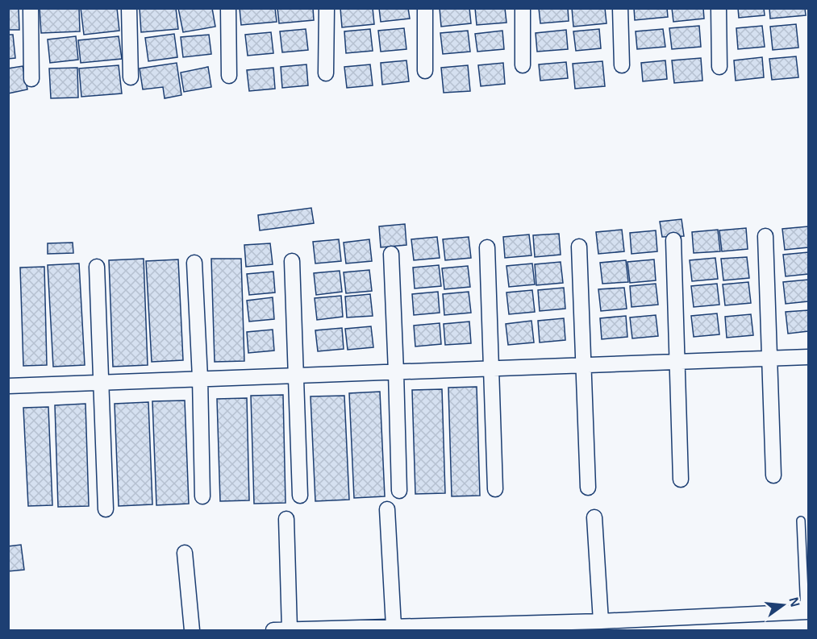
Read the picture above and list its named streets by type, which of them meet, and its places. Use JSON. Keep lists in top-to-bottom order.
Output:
{
  "north": "right"
}
